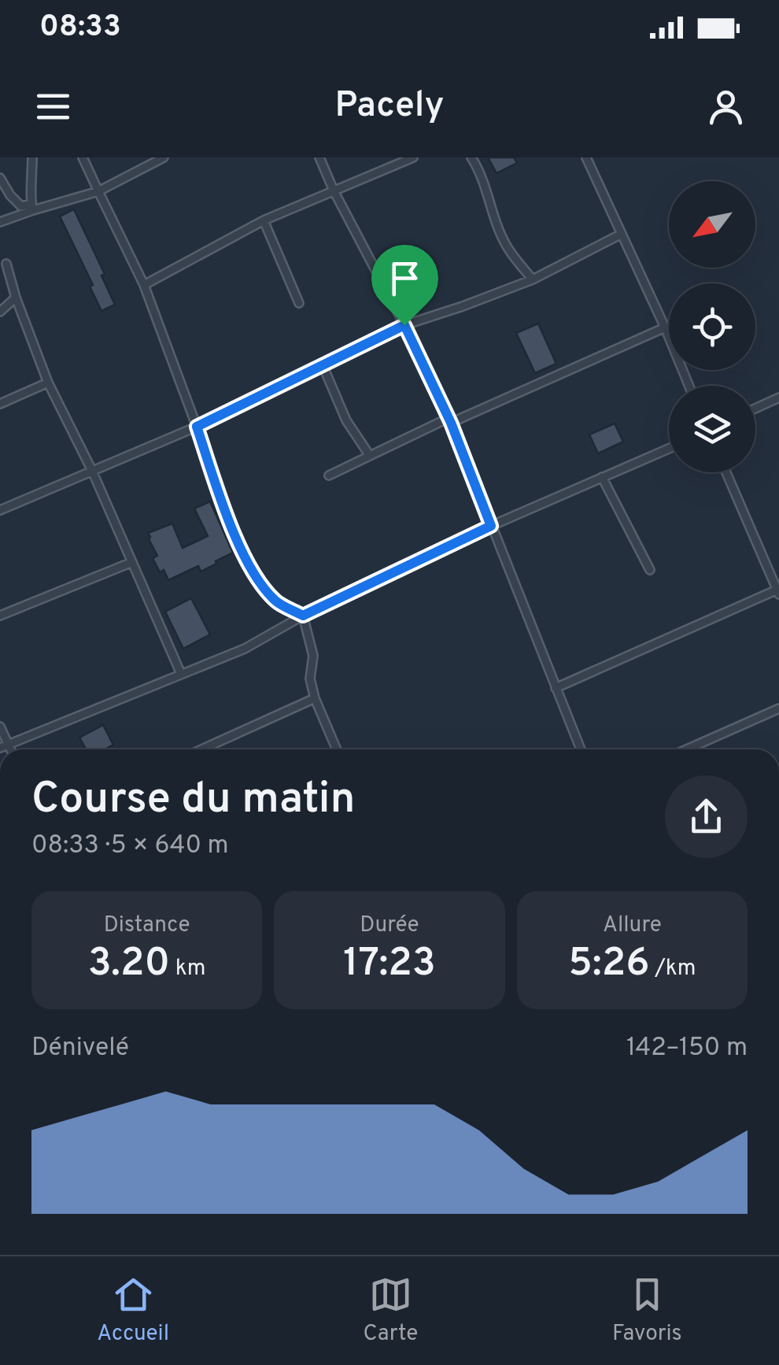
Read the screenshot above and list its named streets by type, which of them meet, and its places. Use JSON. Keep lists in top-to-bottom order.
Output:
{
  "north": "bottom left",
  "page": {
    "status": "08:33",
    "header": "Pacely",
    "heading": ["Course du matin", "08:33 · 5 × 640 m"],
    "stats": [
      ["Distance", "3.20 km"],
      ["Durée", "17:23"],
      ["Allure", "5:26 /km"]
    ],
    "chart": ["Dénivelé", "142–150 m"],
    "tabs": ["Accueil", "Carte", "Favoris"]
  }
}
